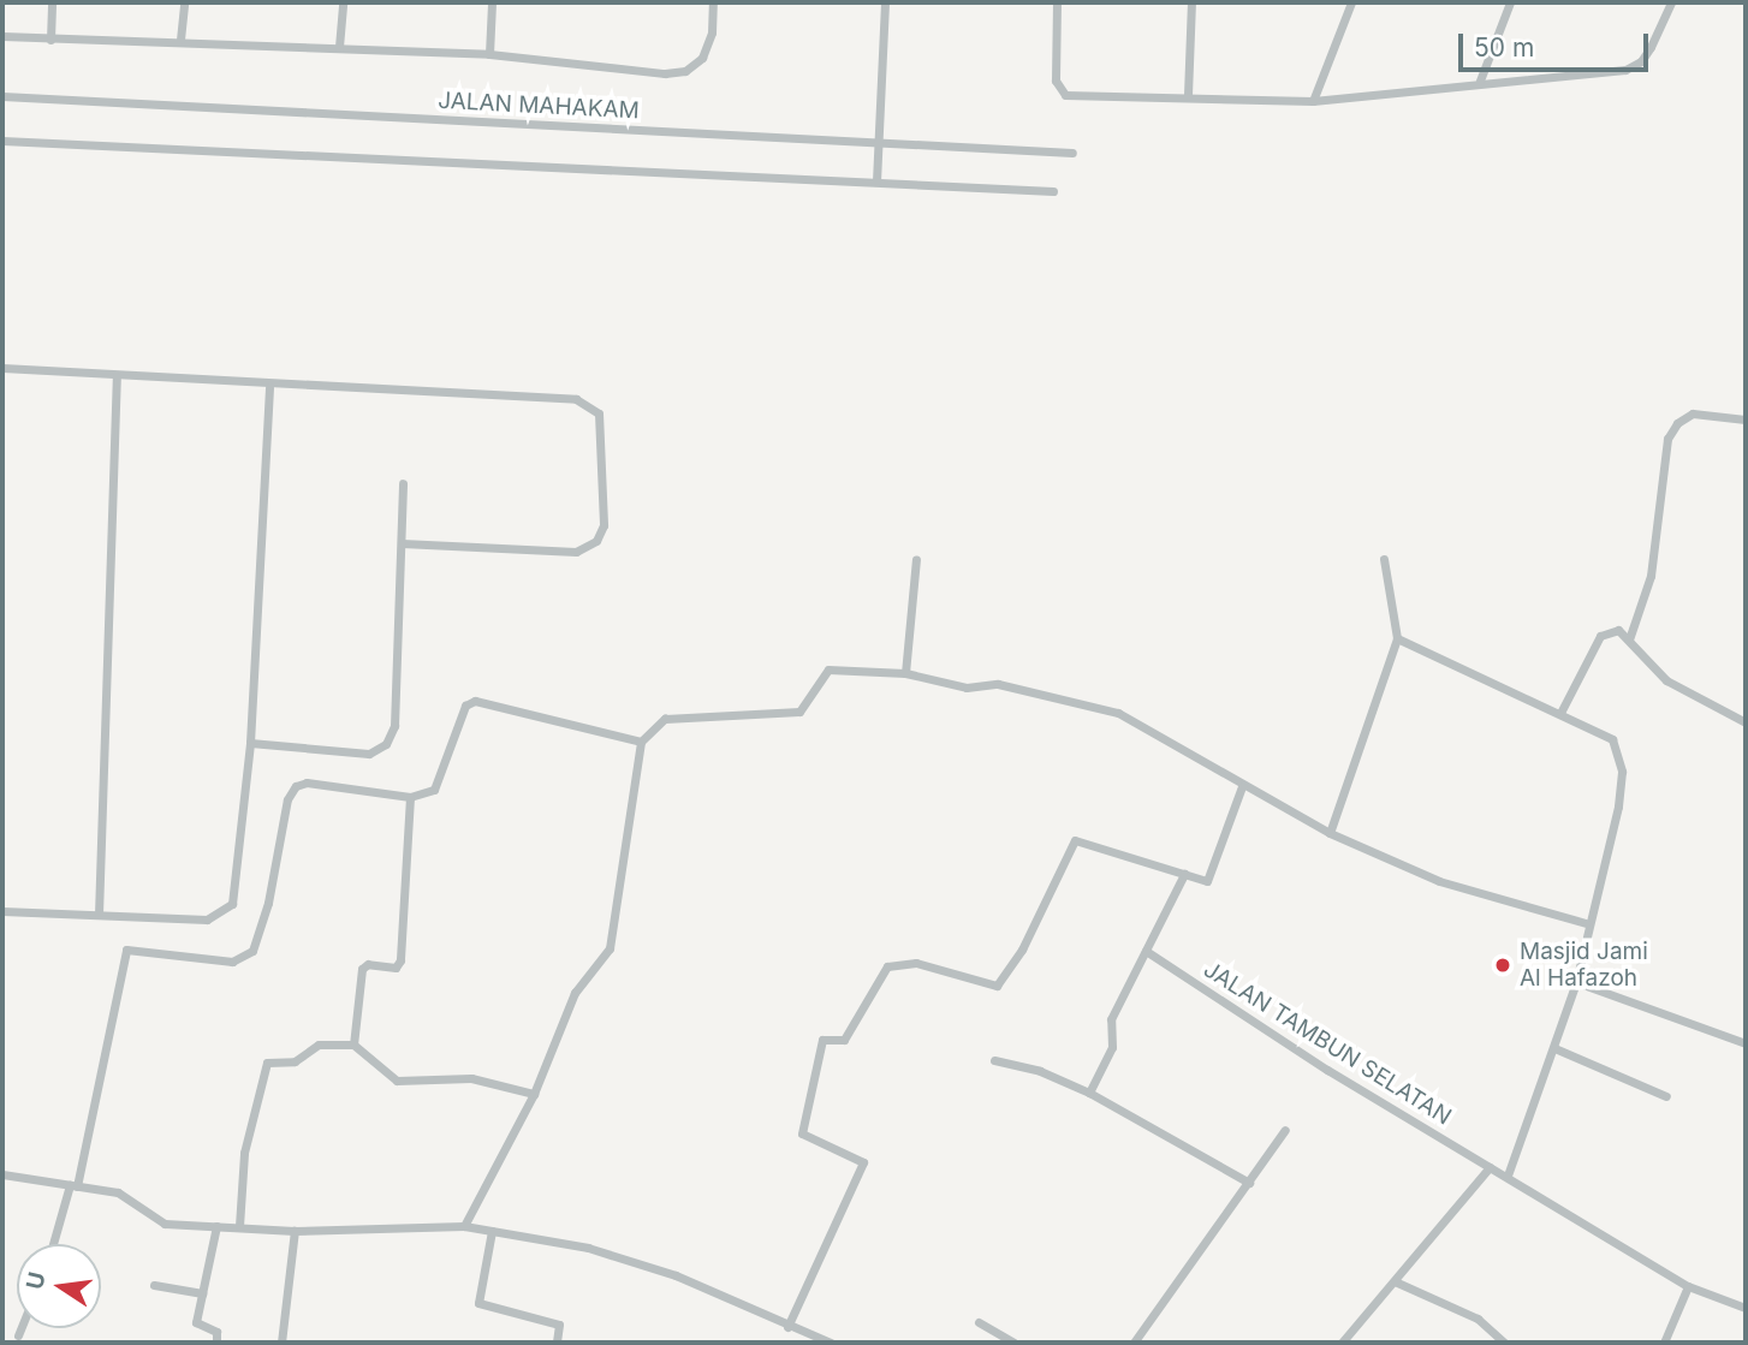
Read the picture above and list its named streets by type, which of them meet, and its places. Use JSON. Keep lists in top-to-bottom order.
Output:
{
  "streets": {
    "street": ["JALAN MAHAKAM", "JALAN TAMBUN SELATAN"]
  },
  "places": ["Masjid Jami Al Hafazoh"],
  "scale_bar": "50 m",
  "north": "left"
}
